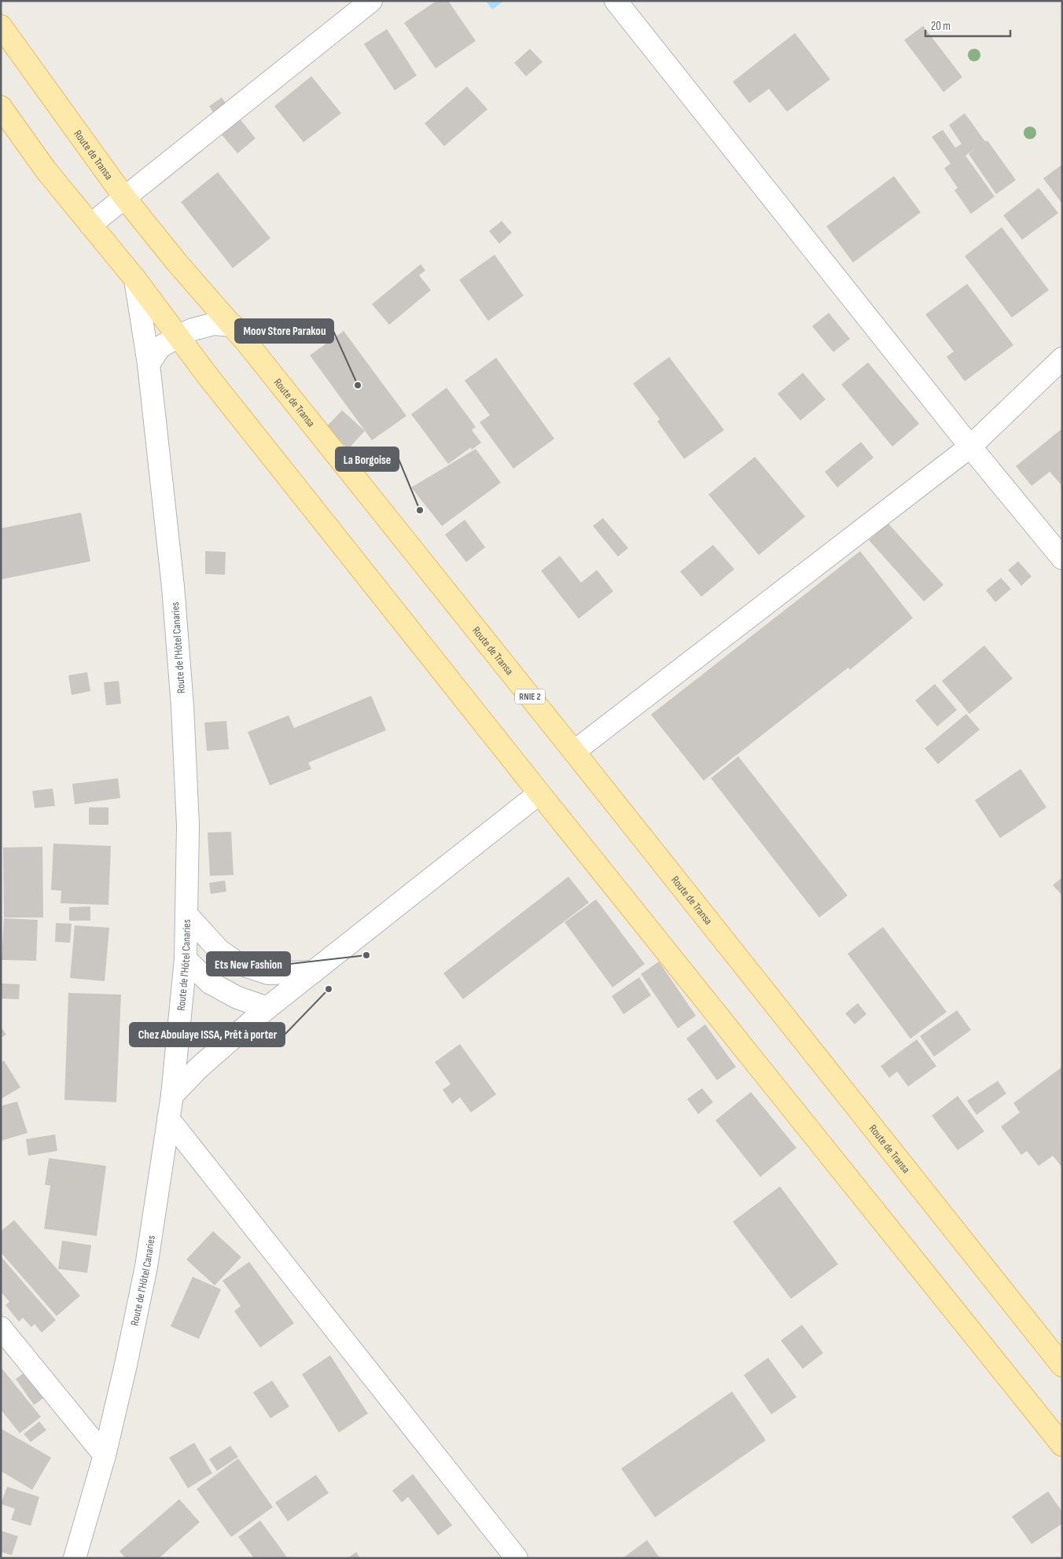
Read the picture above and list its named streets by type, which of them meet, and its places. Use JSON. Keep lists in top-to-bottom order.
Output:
{
  "streets": {
    "main road": ["Route de Transa", "RNIE 2"],
    "street": ["Route de l'Hôtel Canaries"]
  },
  "places": [
    "Moov Store Parakou",
    "La Borgoise",
    "Ets New Fashion",
    "Chez Aboulaye ISSA, Prêt à porter"
  ],
  "scale_bar": "20 m"
}
